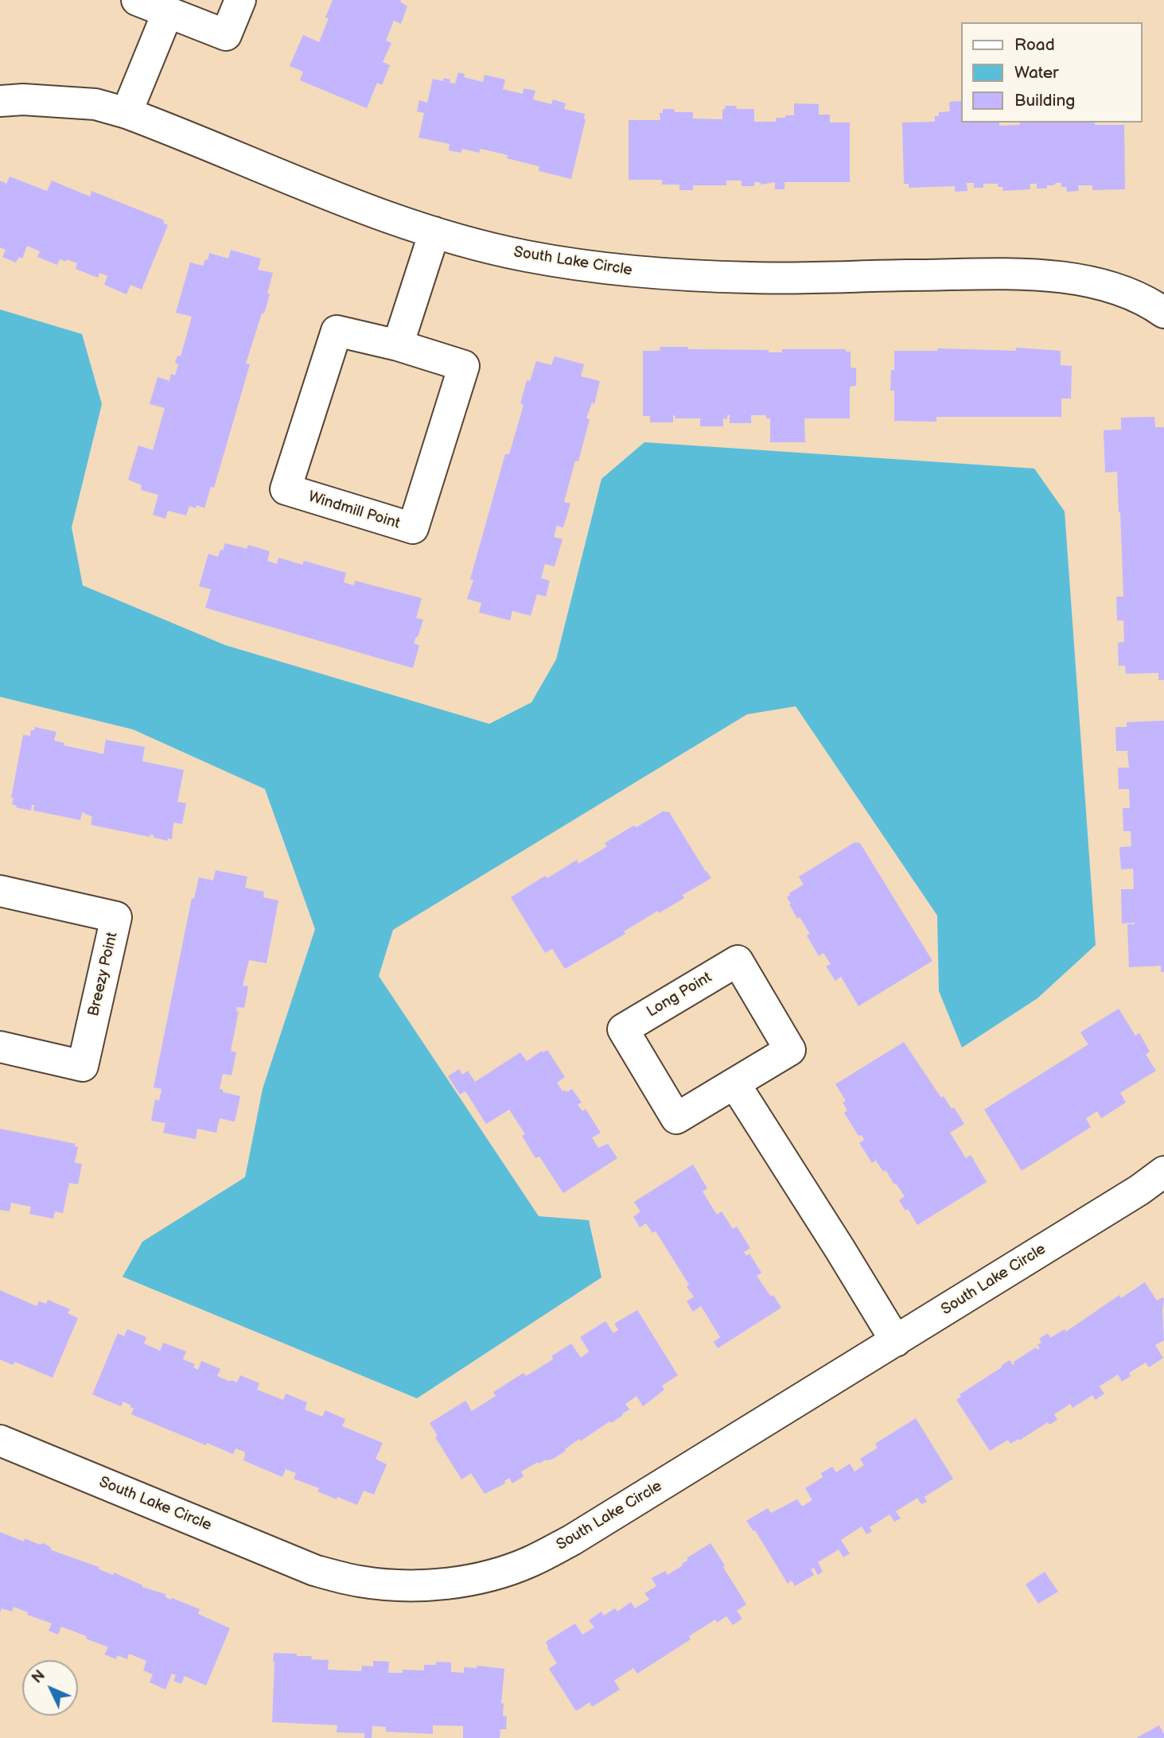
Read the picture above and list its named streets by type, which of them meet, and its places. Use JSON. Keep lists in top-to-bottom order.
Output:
{
  "streets": {
    "street": [
      "South Lake Circle",
      "Windmill Point",
      "Breezy Point",
      "Long Point"
    ]
  },
  "legend": ["Road", "Water", "Building"],
  "north": "top left"
}
